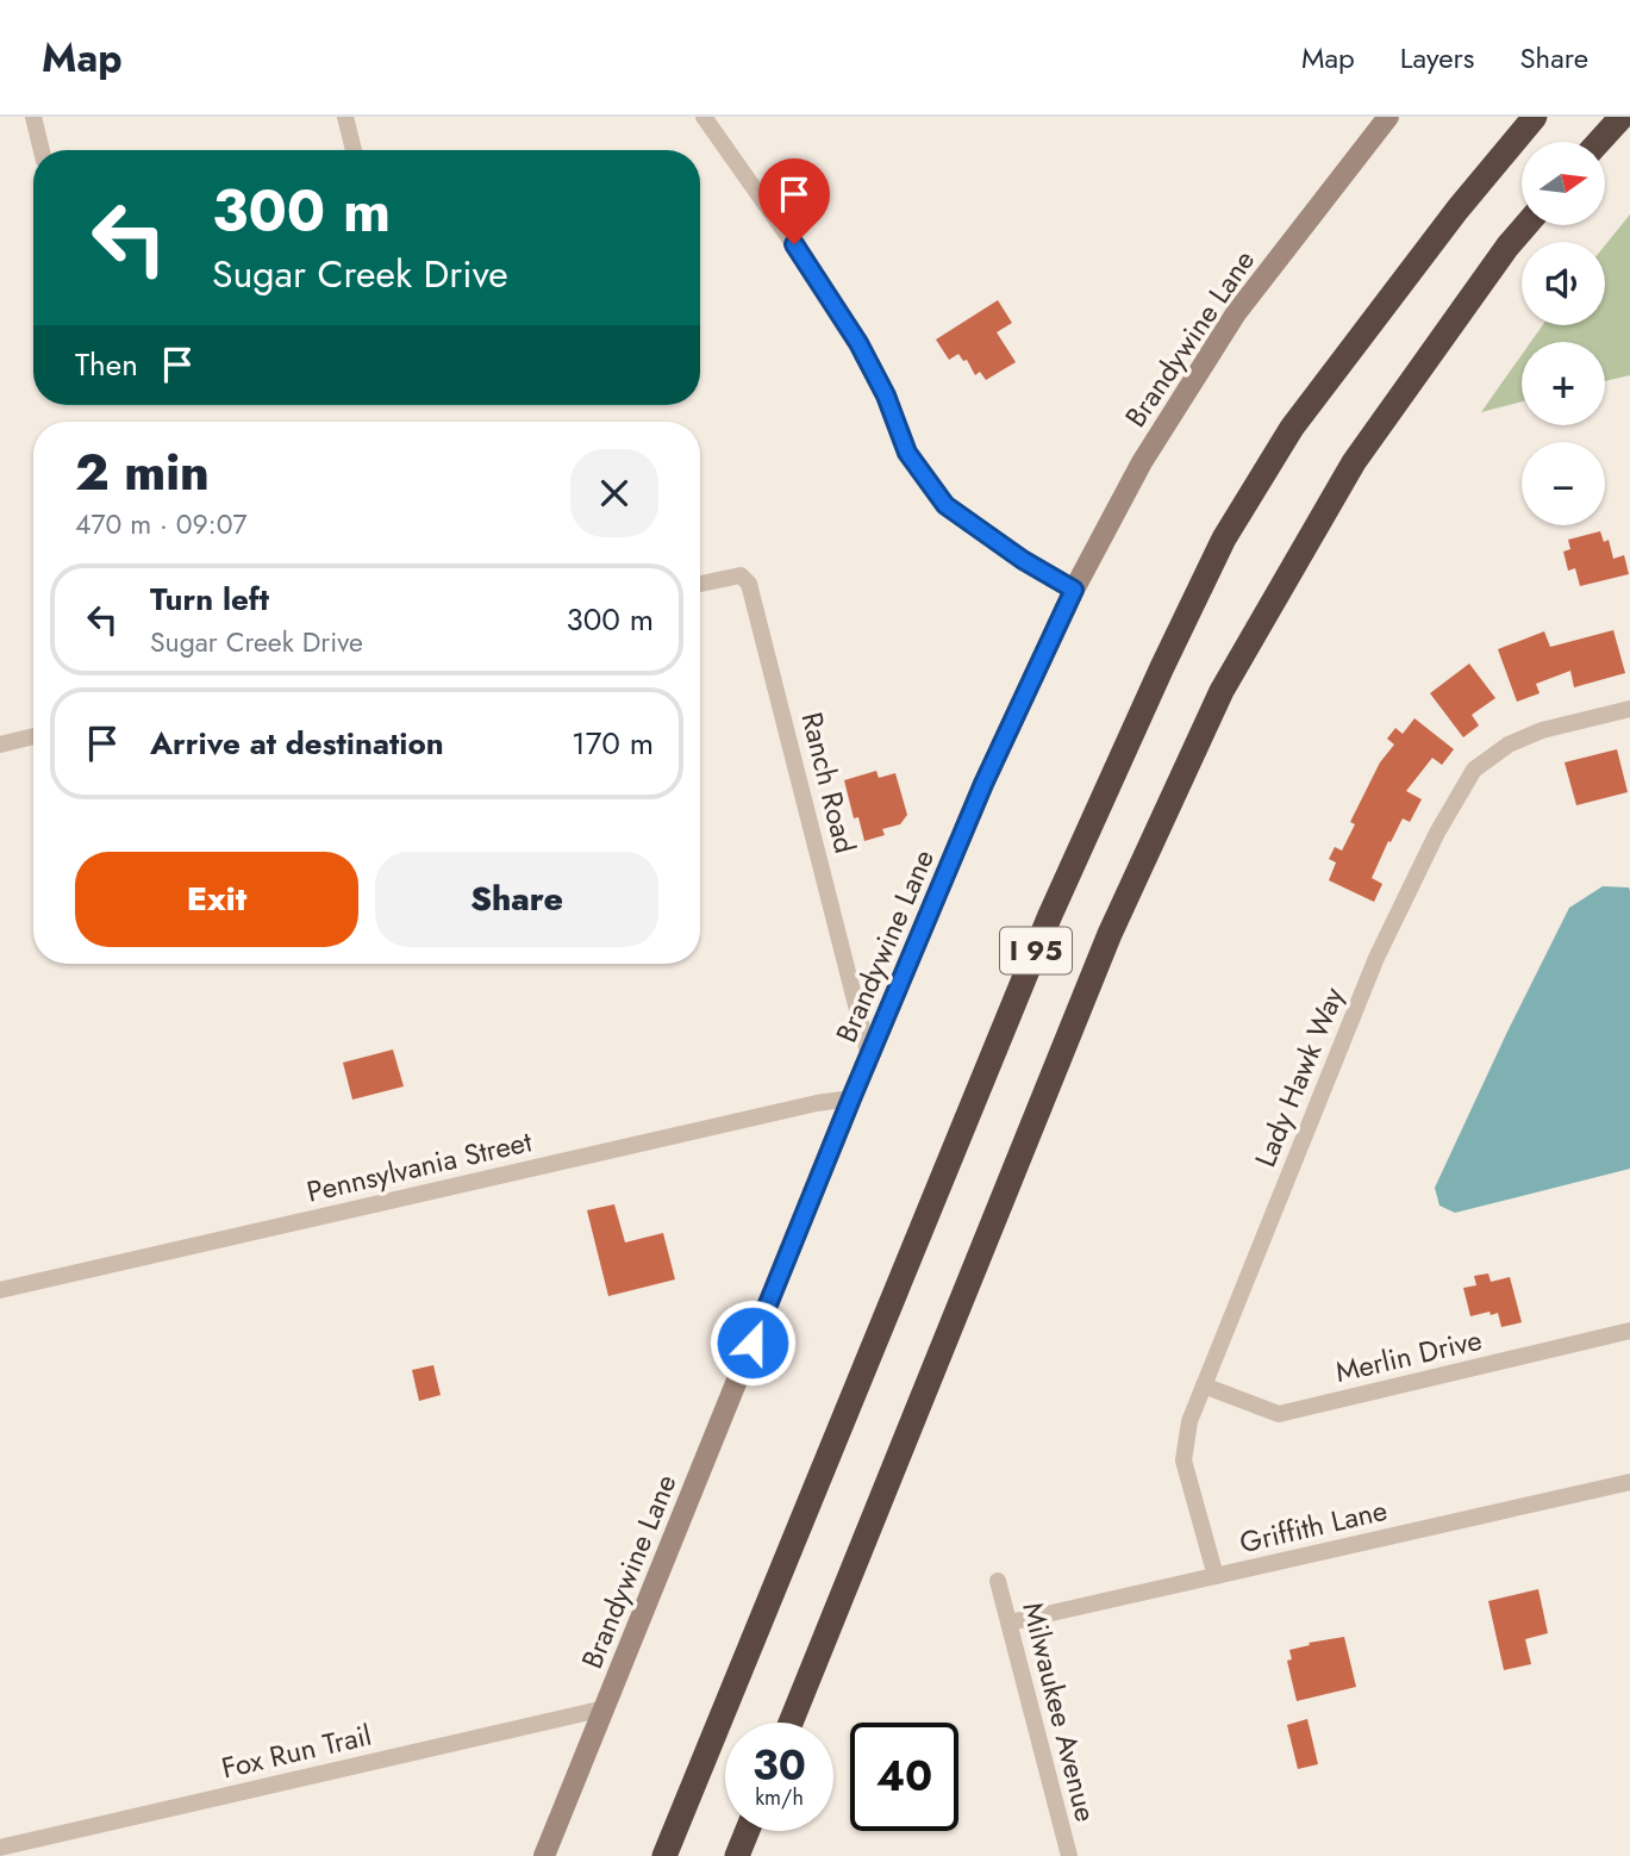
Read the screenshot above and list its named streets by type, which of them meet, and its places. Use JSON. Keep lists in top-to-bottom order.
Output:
{
  "streets": {
    "highway": ["I 95"],
    "street": [
      "Brandywine Lane",
      "Ranch Road",
      "Lady Hawk Way",
      "Pennsylvania Street",
      "Merlin Drive",
      "Griffith Lane",
      "Milwaukee Avenue",
      "Fox Run Trail"
    ]
  },
  "crossings": [
    ["Brandywine Lane", "Ranch Road"],
    ["Brandywine Lane", "Pennsylvania Street"],
    ["Brandywine Lane", "Fox Run Trail"],
    ["Lady Hawk Way", "Merlin Drive"],
    ["Lady Hawk Way", "Griffith Lane"],
    ["Griffith Lane", "Milwaukee Avenue"]
  ],
  "north": "right",
  "page": {
    "header": "Map",
    "nav": ["Map", "Layers", "Share"],
    "map_buttons": ["+", "−"],
    "turn": ["300 m", "Sugar Creek Drive"],
    "then": "Then",
    "heading": ["2 min", "470 m · 09:07"],
    "list": [
      {
        "name": "Turn left",
        "note": "Sugar Creek Drive",
        "value": "300 m"
      },
      {
        "name": "Arrive at destination",
        "value": "170 m"
      }
    ],
    "buttons": ["Exit", "Share"],
    "speed": "30 km/h",
    "limit": "40"
  }
}
